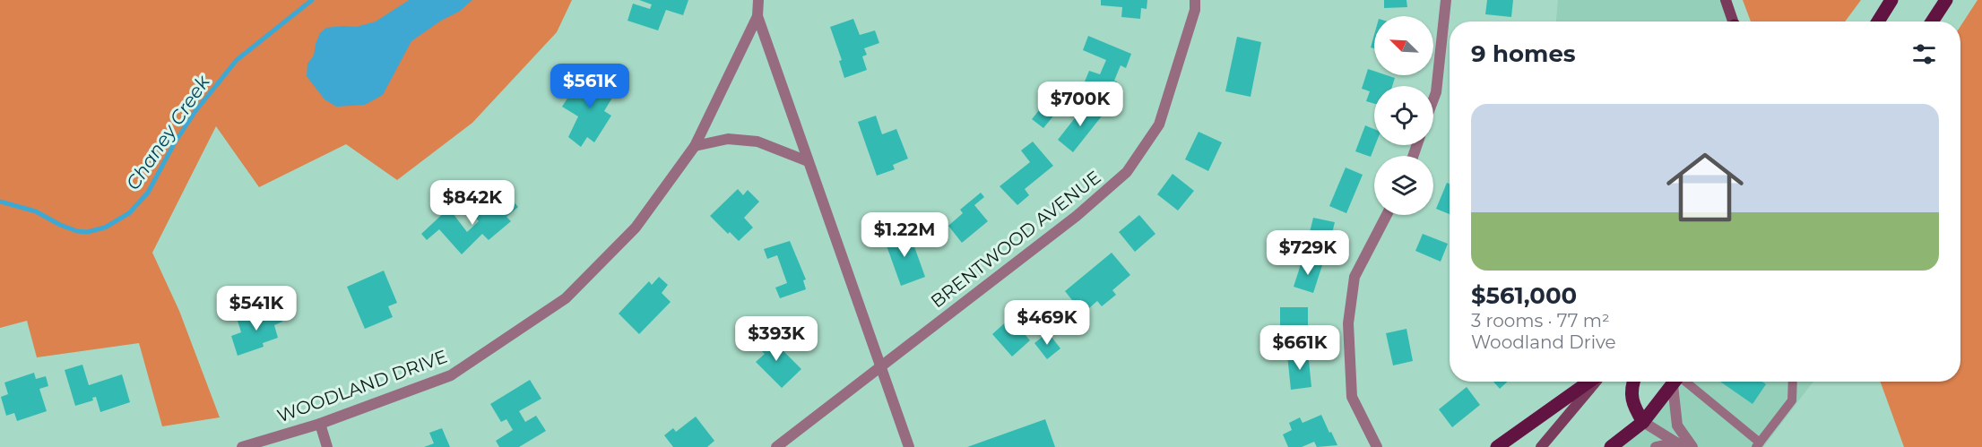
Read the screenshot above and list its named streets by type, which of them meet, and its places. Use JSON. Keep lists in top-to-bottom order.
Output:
{
  "streets": {
    "street": ["BRENTWOOD AVENUE", "WOODLAND DRIVE"]
  },
  "water": ["Chaney Creek"],
  "north": "top left",
  "page": {
    "heading": "9 homes",
    "price": [
      "$561K",
      "$700K",
      "$842K",
      "$1.22M",
      "$729K",
      "$541K",
      "$469K",
      "$393K",
      "$661K"
    ],
    "list": [
      {
        "name": "$561,000",
        "note": "3 rooms · 77 m² · Woodland Drive"
      }
    ]
  }
}
